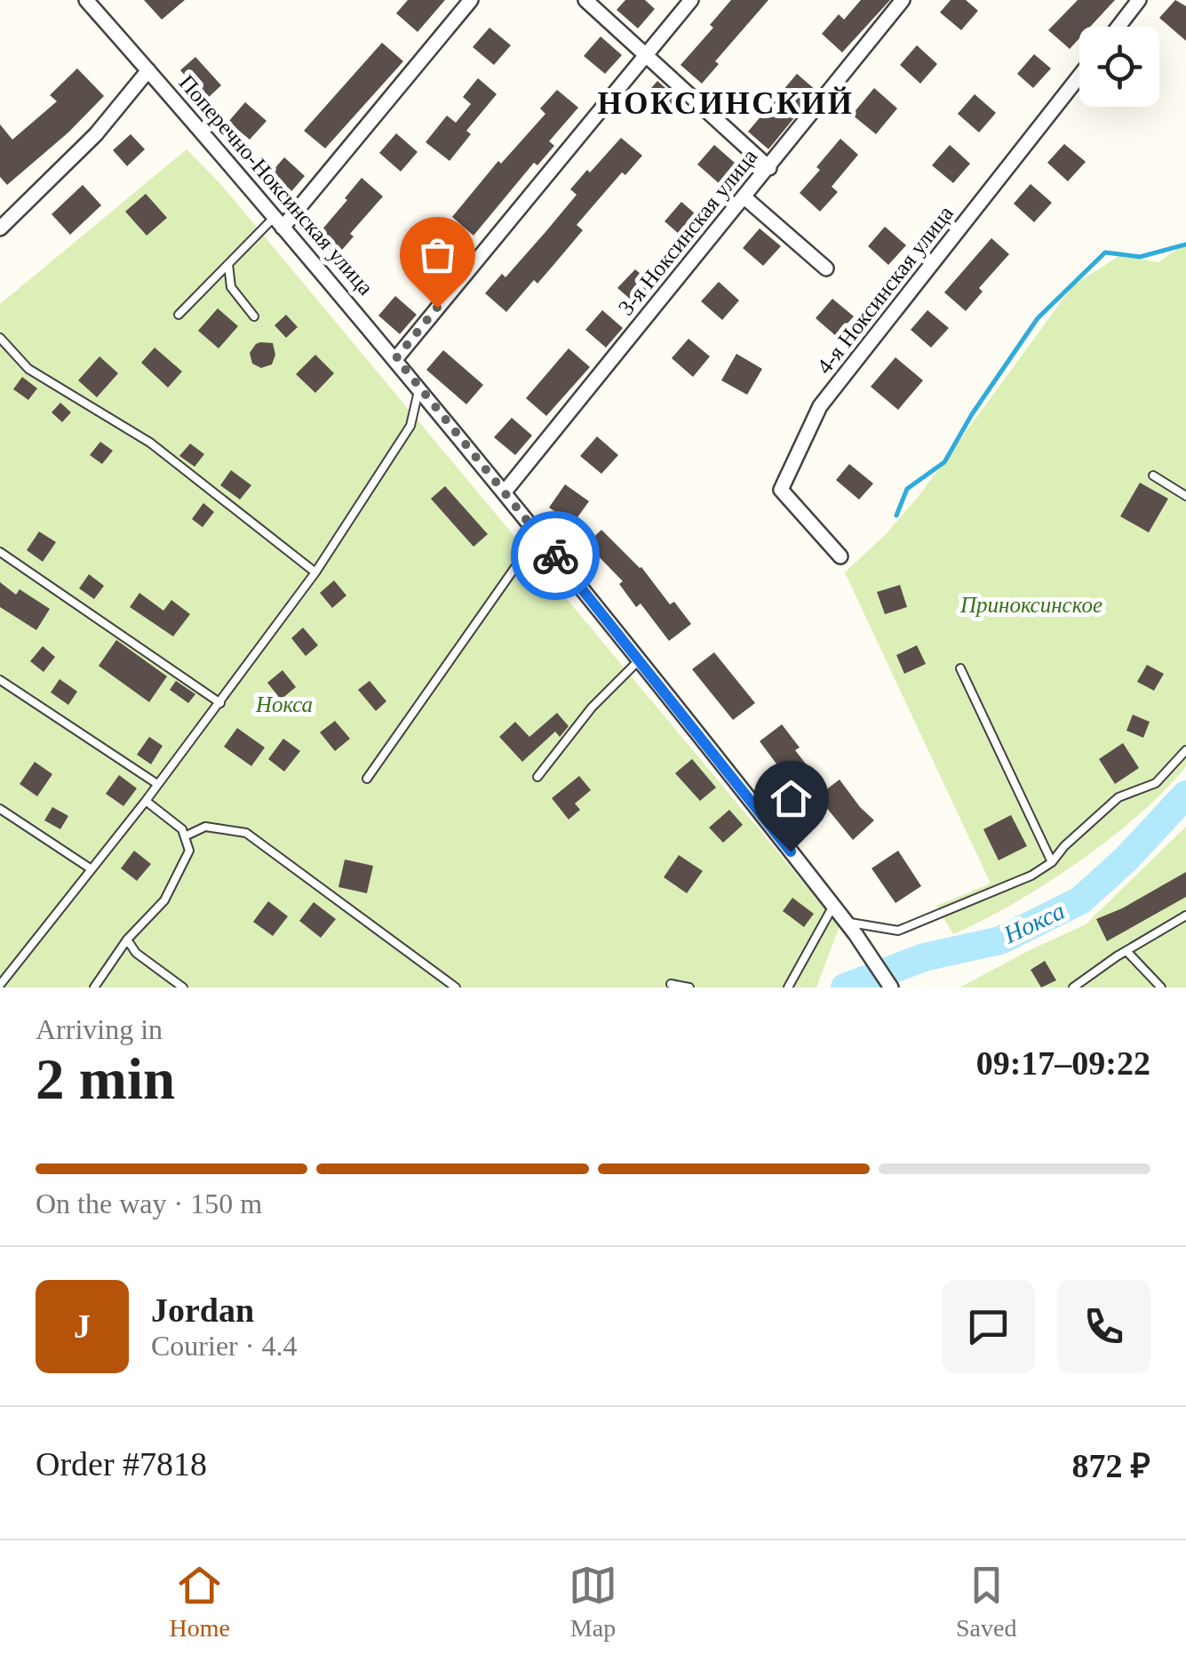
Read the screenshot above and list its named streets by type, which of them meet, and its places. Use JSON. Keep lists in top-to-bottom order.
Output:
{
  "streets": {
    "street": ["Поперечно-Ноксинская улица", "3-я Ноксинская улица", "4-я Ноксинская улица"]
  },
  "crossings": [
    ["Поперечно-Ноксинская улица", "3-я Ноксинская улица"]
  ],
  "districts": ["НОКСИНСКИЙ"],
  "water": ["Нокса"],
  "parks": ["Приноксинское", "Нокса"],
  "page": {
    "heading": ["2 min", "Arriving in", "09:17–09:22"],
    "panel": [
      "Jordan",
      "Courier · 4.4",
      "Order #7818",
      "872 ₽"
    ],
    "bar": "On the way · 150 m",
    "round": "J",
    "tabs": ["Home", "Map", "Saved"]
  }
}
